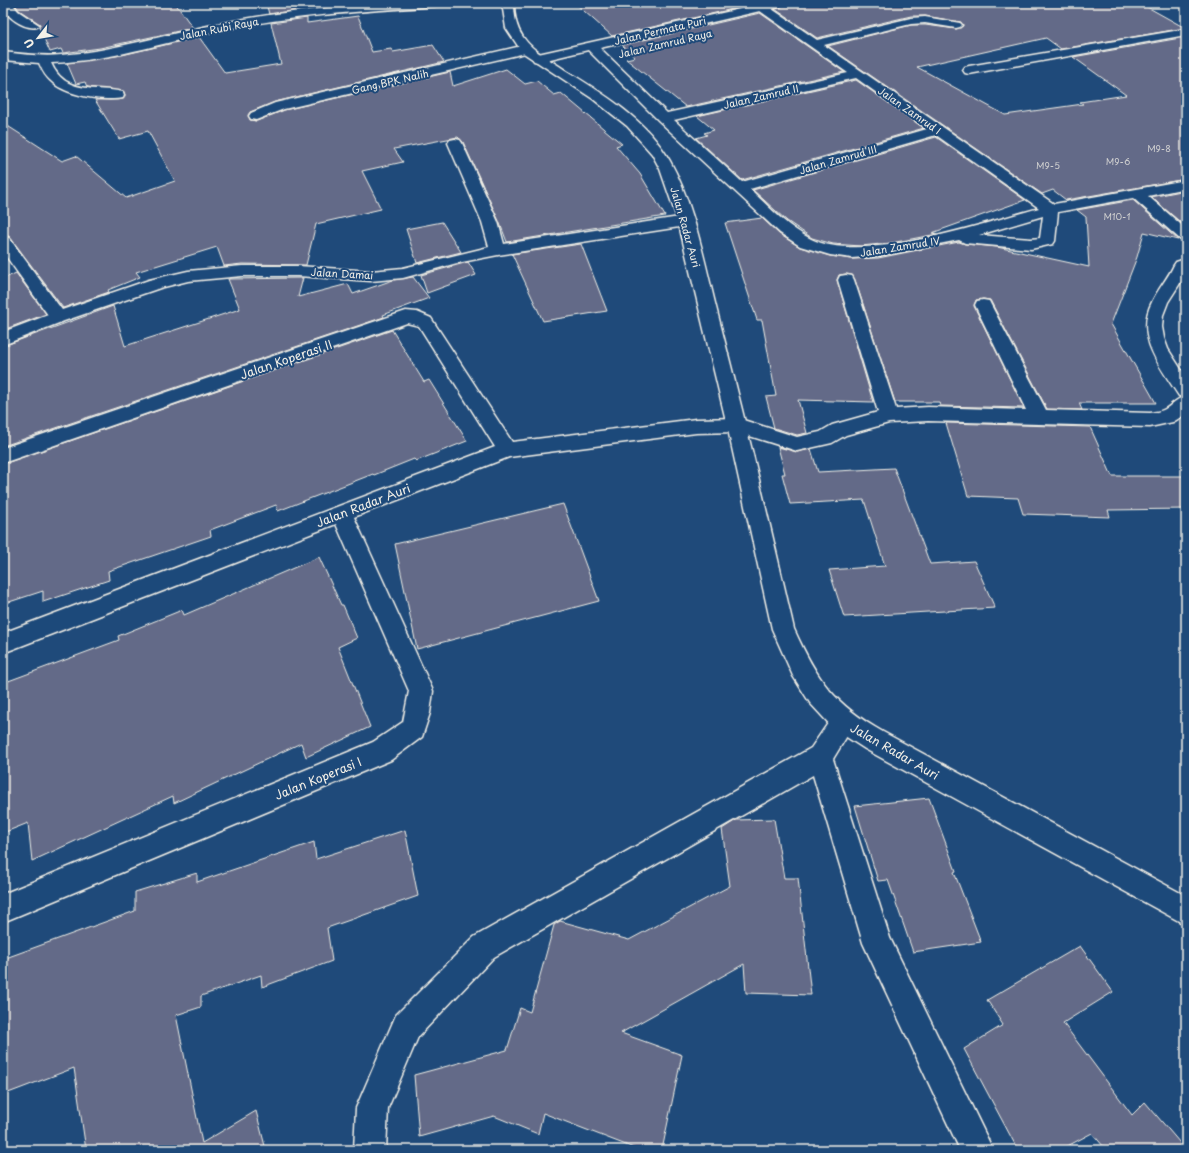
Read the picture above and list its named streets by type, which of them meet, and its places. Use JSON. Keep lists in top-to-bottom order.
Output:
{
  "streets": {
    "street": [
      "Jalan Rubi Raya",
      "Jalan Permata Puri",
      "Jalan Zamrud Raya",
      "Gang BPK Nalih",
      "Jalan Zamrud II",
      "Jalan Zamrud I",
      "Jalan Zamrud III",
      "Jalan Radar Auri",
      "Jalan Zamrud IV",
      "Jalan Damai",
      "Jalan Koperasi II",
      "Jalan Koperasi I"
    ]
  },
  "crossings": [
    ["Jalan Permata Puri", "Jalan Zamrud Raya"],
    ["Jalan Permata Puri", "Gang BPK Nalih"],
    ["Jalan Permata Puri", "Jalan Zamrud I"],
    ["Jalan Permata Puri", "Jalan Radar Auri"],
    ["Jalan Permata Puri", "Jalan Zamrud IV"],
    ["Jalan Zamrud Raya", "Jalan Zamrud IV"],
    ["Gang BPK Nalih", "Jalan Radar Auri"],
    ["Jalan Zamrud II", "Jalan Zamrud I"],
    ["Jalan Zamrud II", "Jalan Zamrud IV"],
    ["Jalan Zamrud I", "Jalan Zamrud III"],
    ["Jalan Zamrud I", "Jalan Zamrud IV"],
    ["Jalan Zamrud III", "Jalan Zamrud IV"],
    ["Jalan Radar Auri", "Jalan Damai"],
    ["Jalan Radar Auri", "Jalan Koperasi II"],
    ["Jalan Radar Auri", "Jalan Koperasi I"]
  ],
  "house_numbers": [
    "M9-8",
    "M9-6",
    "M9-5",
    "M10-1"
  ],
  "north": "bottom left"
}
